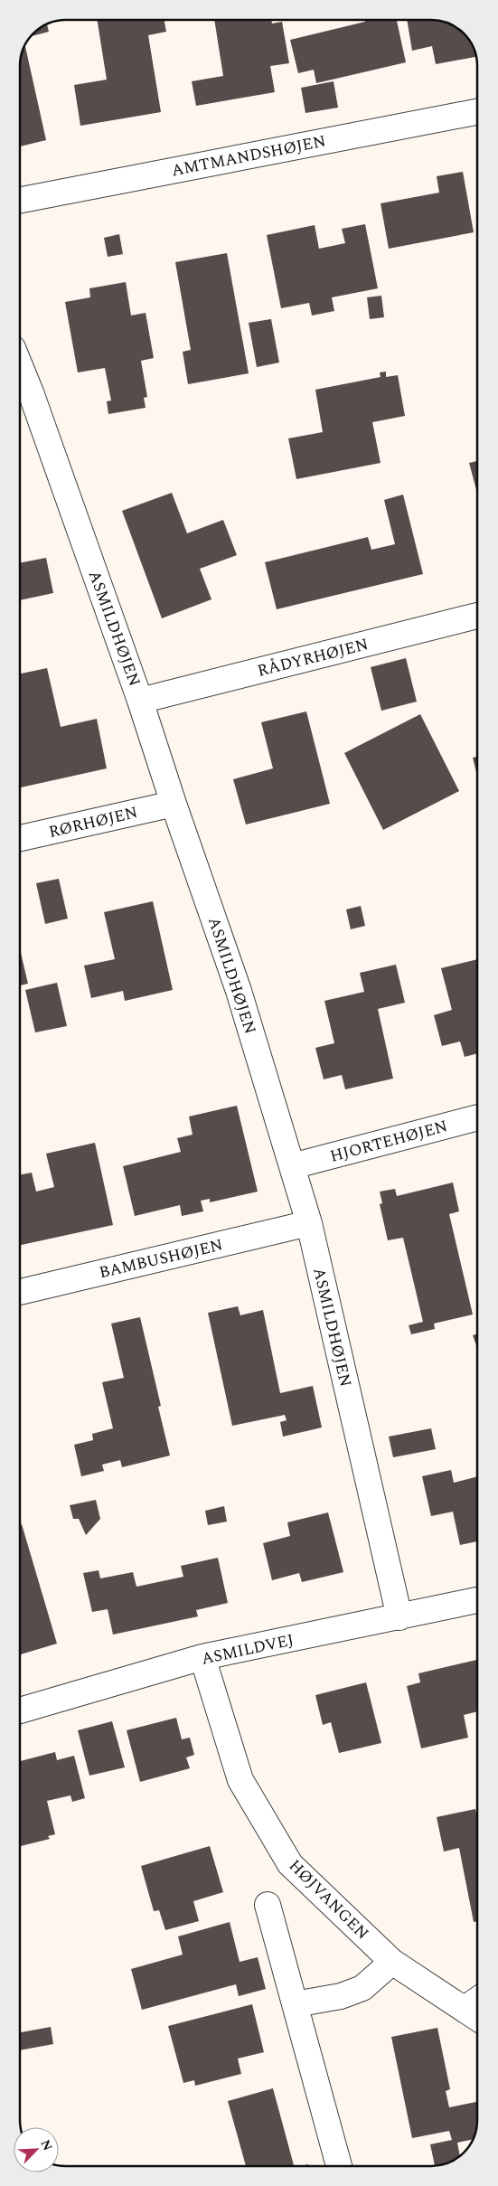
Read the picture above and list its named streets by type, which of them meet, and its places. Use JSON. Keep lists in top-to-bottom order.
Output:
{
  "streets": {
    "street": [
      "AMTMANDSHØJEN",
      "ASMILDHØJEN",
      "RÅDYRHØJEN",
      "RØRHØJEN",
      "HJORTEHØJEN",
      "BAMBUSHØJEN",
      "ASMILDVEJ",
      "HØJVANGEN"
    ]
  },
  "crossings": [
    ["ASMILDHØJEN", "RÅDYRHØJEN"],
    ["ASMILDHØJEN", "RØRHØJEN"],
    ["ASMILDHØJEN", "HJORTEHØJEN"],
    ["ASMILDHØJEN", "BAMBUSHØJEN"],
    ["ASMILDHØJEN", "ASMILDVEJ"],
    ["ASMILDVEJ", "HØJVANGEN"]
  ],
  "north": "top right"
}
